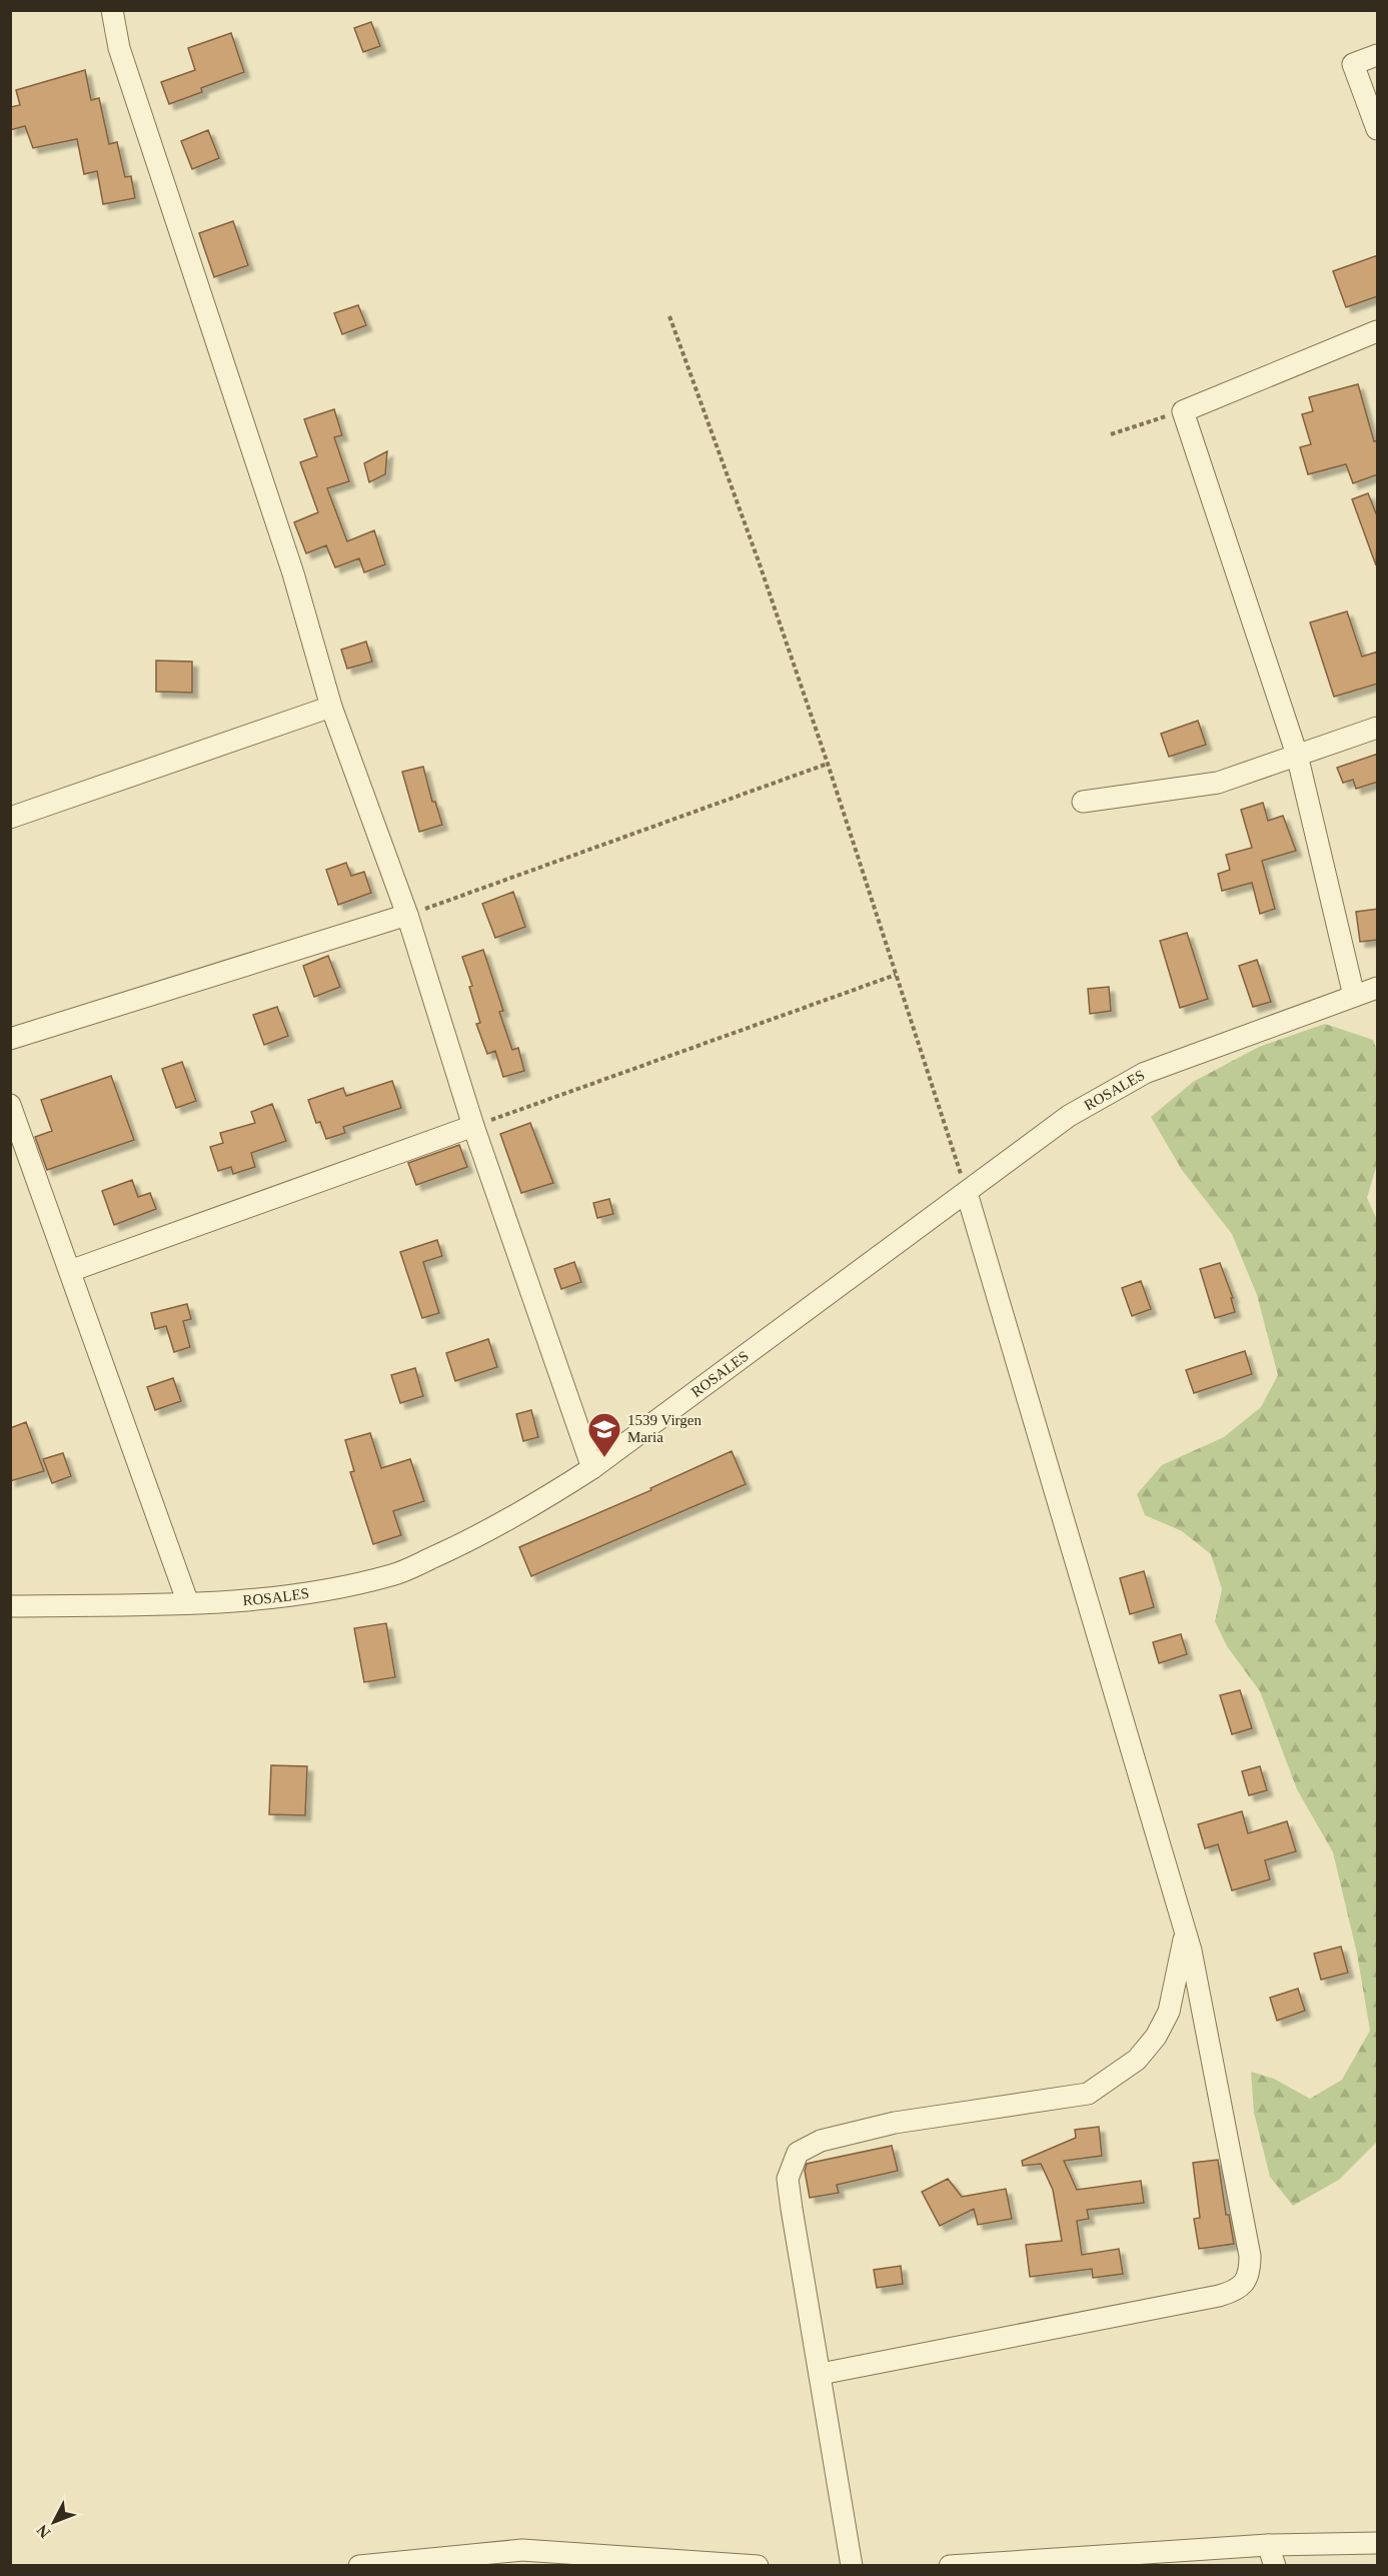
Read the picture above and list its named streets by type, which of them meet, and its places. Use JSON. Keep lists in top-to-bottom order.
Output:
{
  "streets": {
    "street": ["ROSALES"]
  },
  "places": {
    "school or university": ["1539 Virgen Maria"]
  },
  "north": "bottom left"
}
